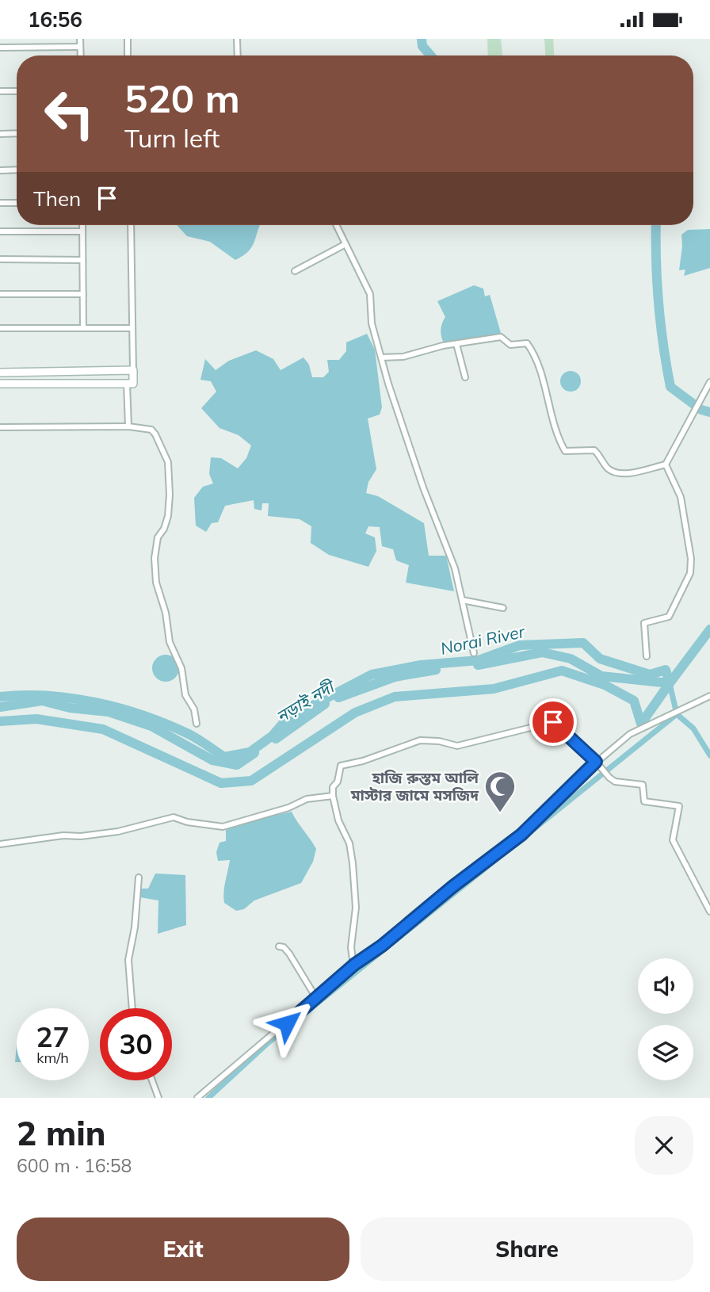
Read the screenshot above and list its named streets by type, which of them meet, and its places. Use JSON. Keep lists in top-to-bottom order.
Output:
{
  "water": ["Norai River", "নড়াই নদী"],
  "places": {
    "mosque": ["হাজি রুস্তম আলি মাস্টার জামে মসজিদ"]
  },
  "page": {
    "status": "16:56",
    "turn": ["520 m", "Turn left"],
    "then": "Then",
    "speed": "27 km/h",
    "limit": "30",
    "heading": ["2 min", "600 m · 16:58"],
    "buttons": ["Exit", "Share"]
  }
}
